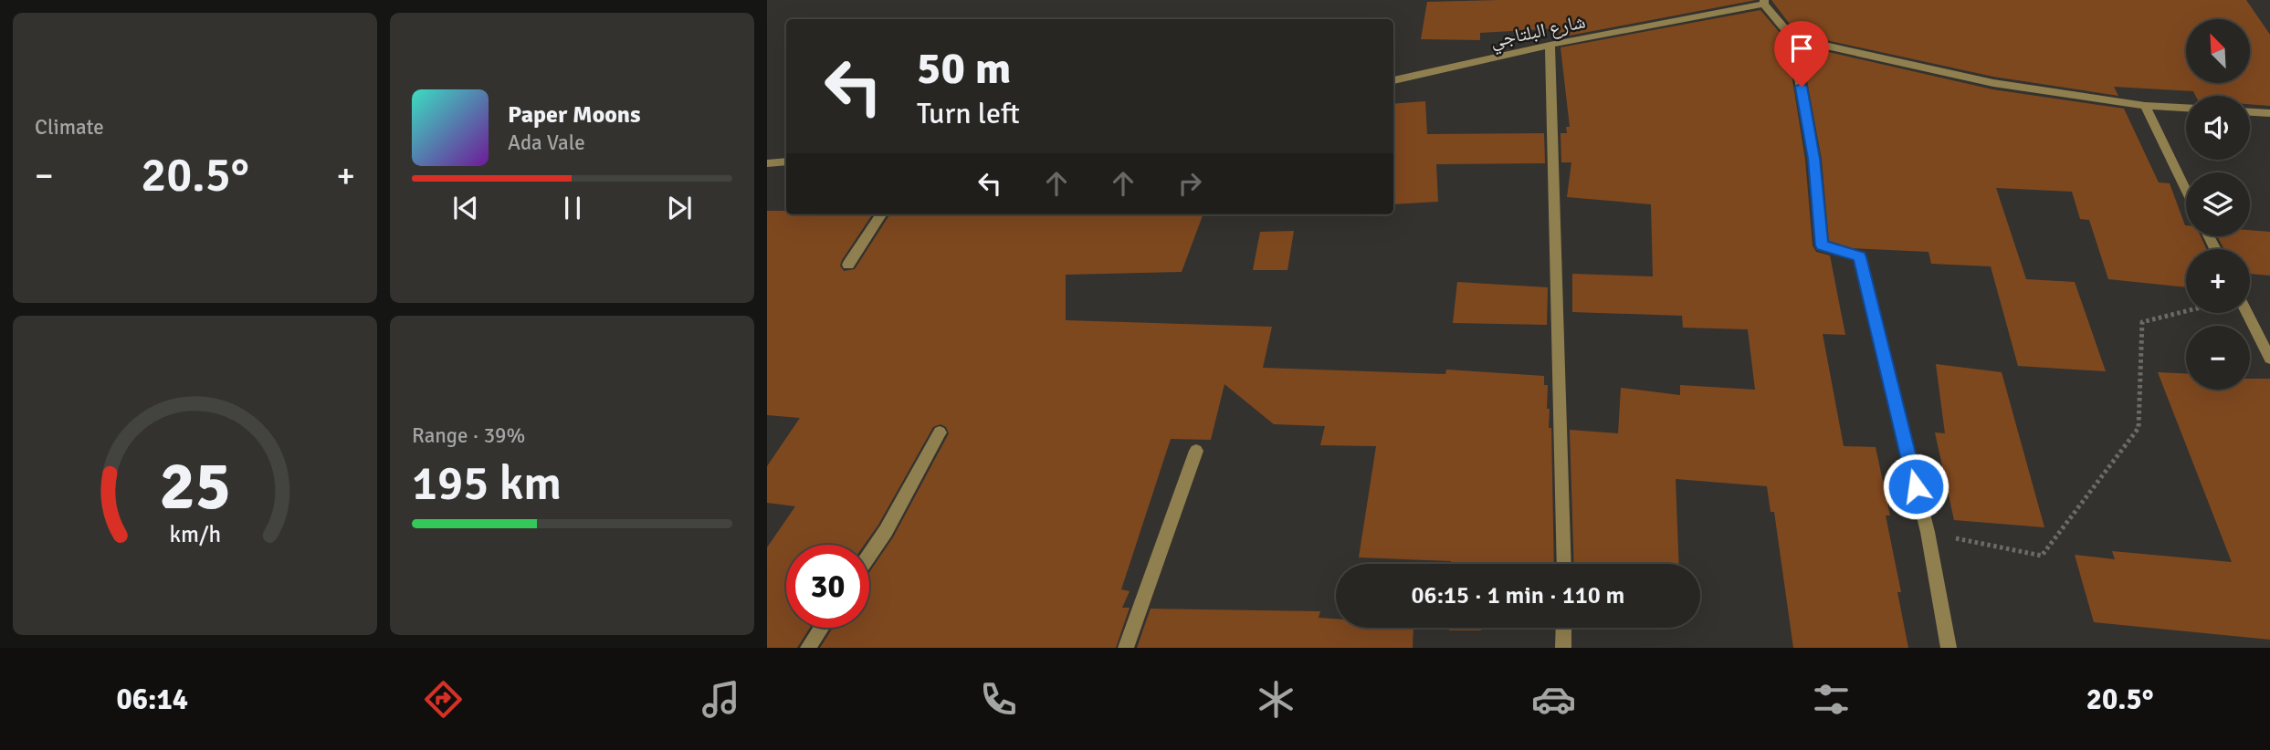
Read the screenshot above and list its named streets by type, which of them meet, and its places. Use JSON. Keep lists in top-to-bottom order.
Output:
{
  "streets": {
    "street": ["شارع البلتاجي"]
  },
  "north": "top left",
  "page": {
    "tile": [
      "Climate",
      ["Range · 39%", "195 km"]
    ],
    "map_buttons": ["+", "−"],
    "turn": ["50 m", "Turn left"],
    "song": ["Paper Moons", "Ada Vale"],
    "heat": ["−", "20.5°", "+"],
    "limit": "30",
    "trip": "06:15 · 1 min · 110 m",
    "tabs": ["06:14", "20.5°"],
    "gauge": ["25", "km/h"]
  }
}
